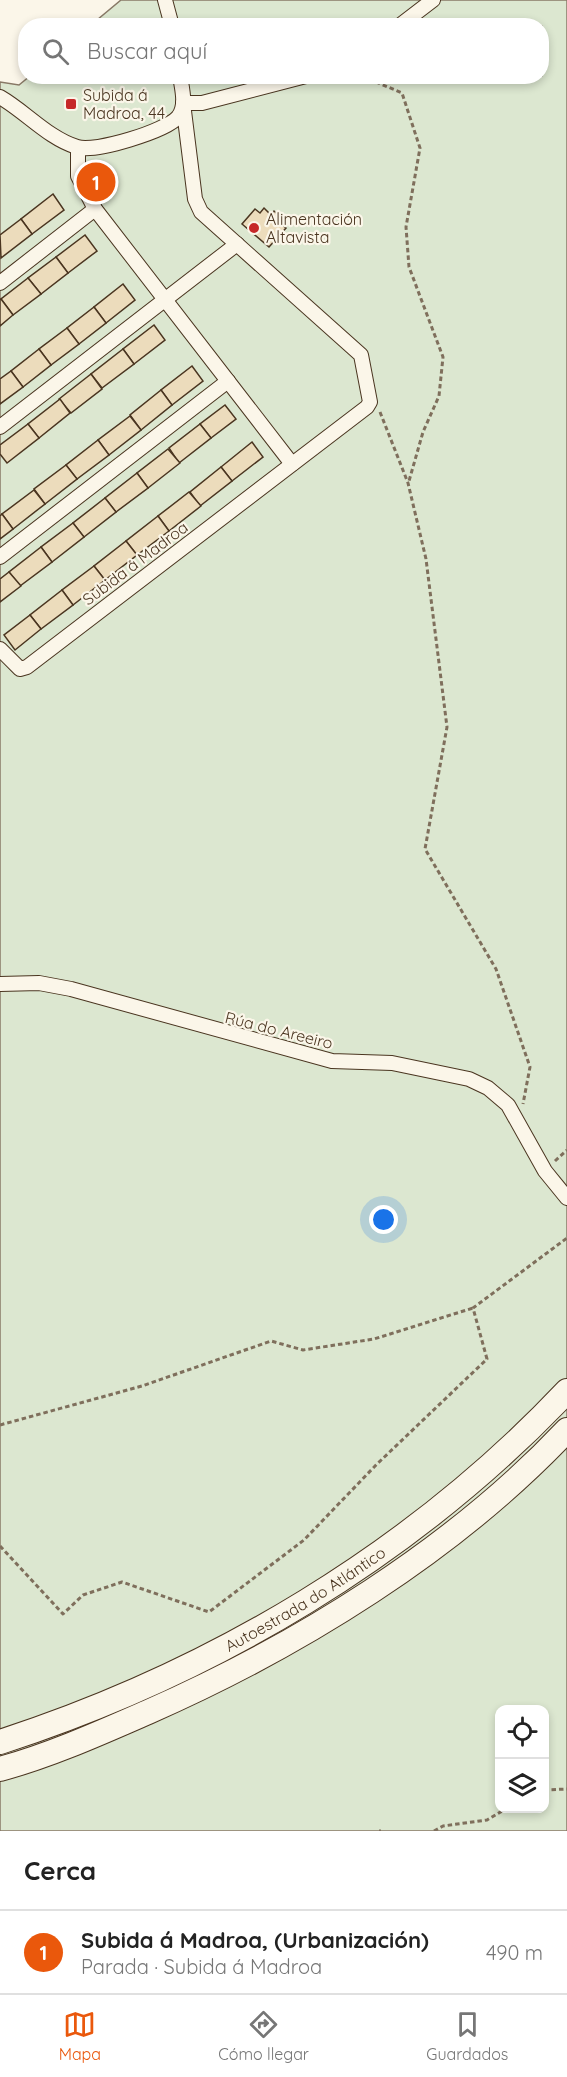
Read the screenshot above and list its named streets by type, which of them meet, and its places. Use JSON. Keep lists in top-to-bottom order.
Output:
{
  "streets": {
    "highway": ["Autoestrada do Atlántico"],
    "street": ["Subida á Madroa", "Rúa do Areeiro"]
  },
  "places": {
    "transit": ["Subida á Madroa, 44"],
    "other": ["Alimentación Altavista"]
  },
  "page": {
    "search": "Buscar aquí",
    "pins": "1",
    "heading": "Cerca",
    "list": [
      {
        "mark": "1",
        "name": "Subida á Madroa, (Urbanización)",
        "note": "Parada · Subida á Madroa",
        "value": "490 m"
      }
    ],
    "nav": ["Mapa", "Cómo llegar", "Guardados"]
  }
}
